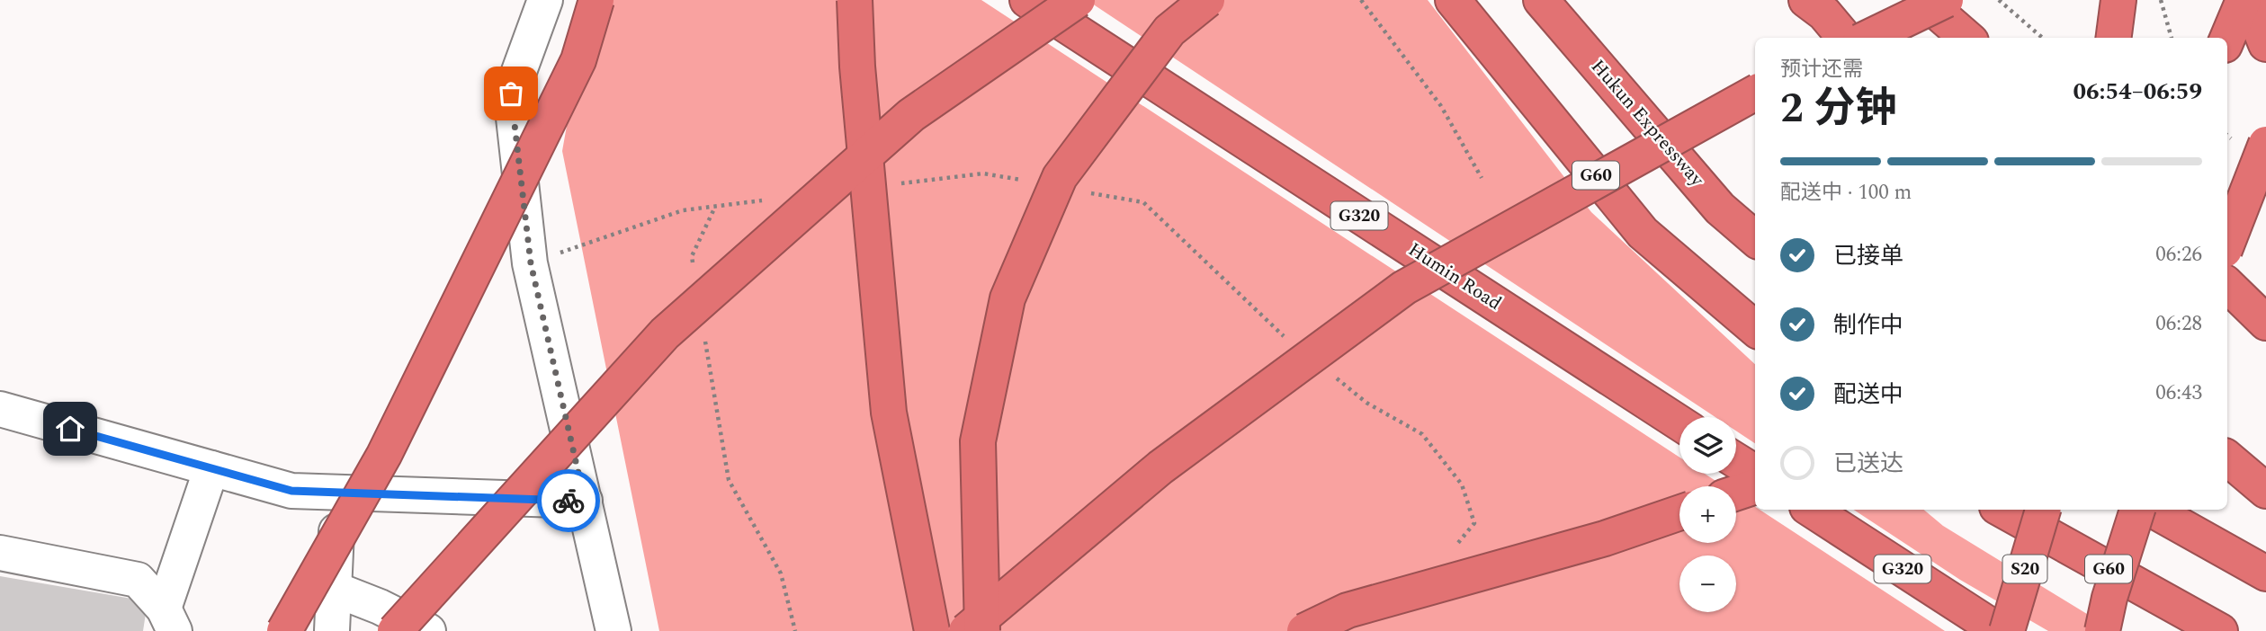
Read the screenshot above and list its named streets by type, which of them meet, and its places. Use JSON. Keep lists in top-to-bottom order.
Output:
{
  "streets": {
    "highway": [
      "Hukun Expressway",
      "G60",
      "G320",
      "Humin Road",
      "S20"
    ]
  },
  "page": {
    "heading": ["2 分钟", "预计还需", "06:54–06:59"],
    "bar": "配送中 · 100 m",
    "list": [
      ["已接单", "06:26"],
      ["制作中", "06:28"],
      ["配送中", "06:43"],
      "已送达"
    ],
    "map_buttons": ["+", "−"]
  }
}
